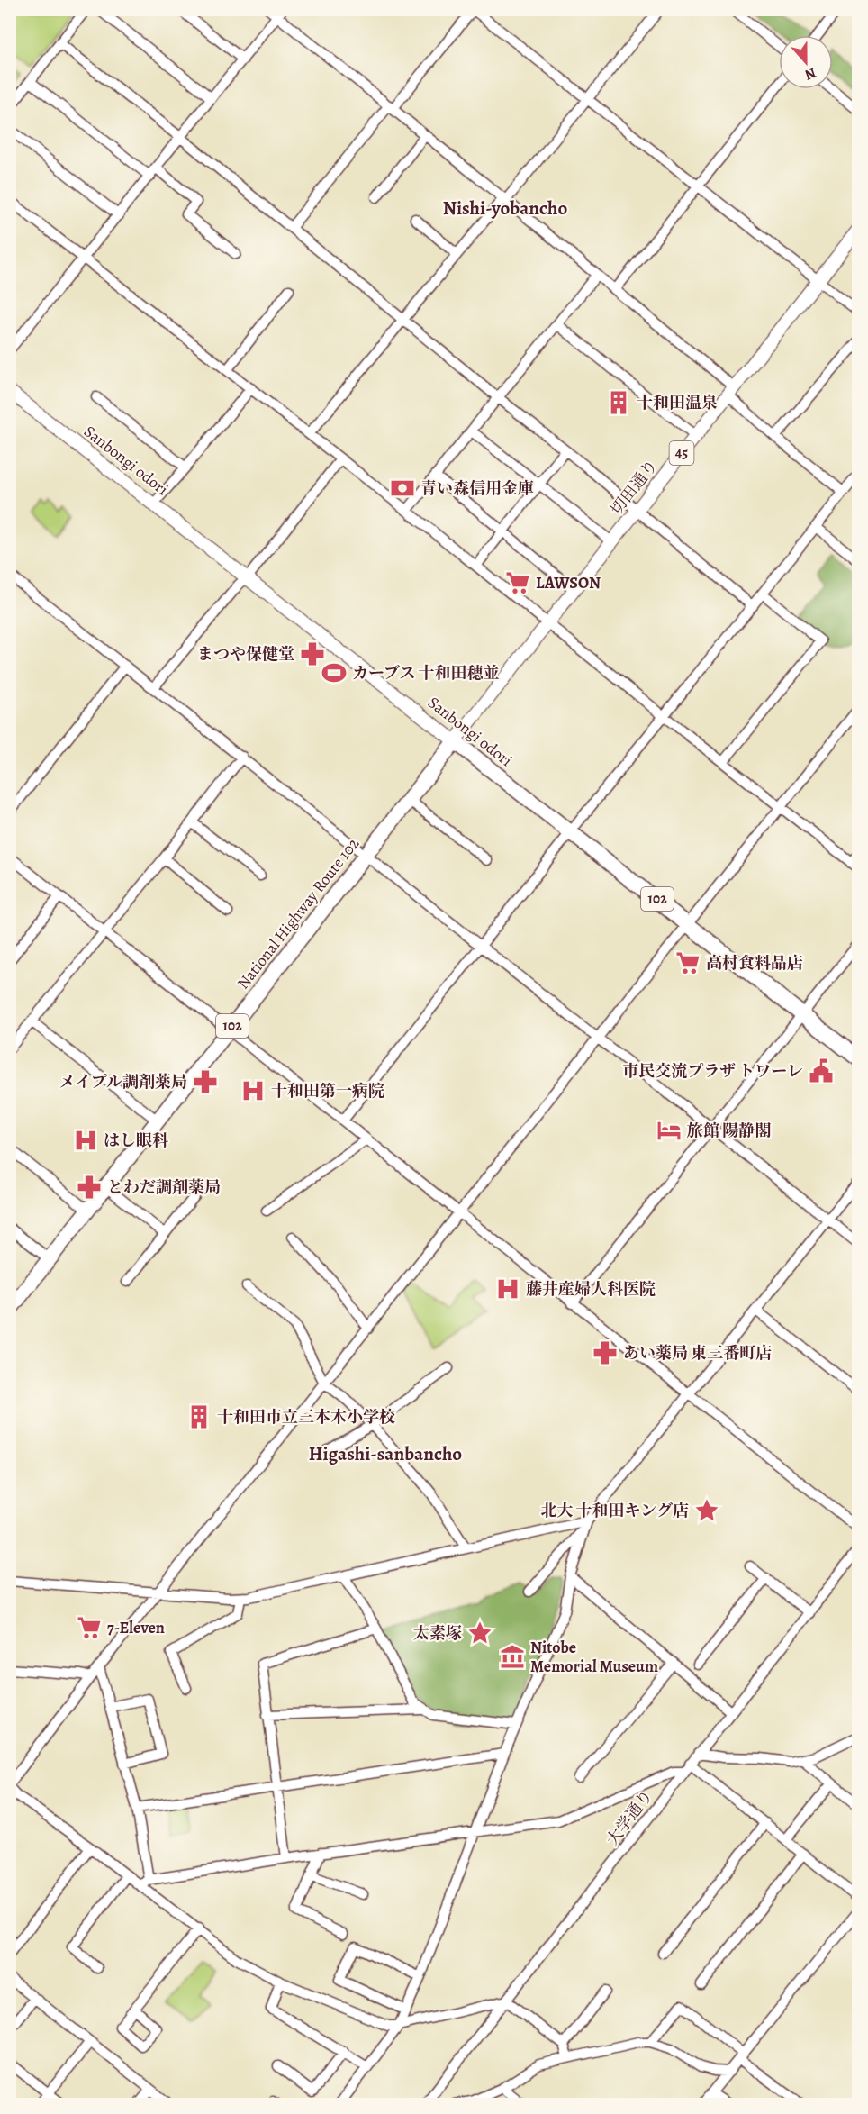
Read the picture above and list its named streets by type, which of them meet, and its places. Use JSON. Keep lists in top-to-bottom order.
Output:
{
  "streets": {
    "highway": ["Sanbongi odori", "102", "National Highway Route 102"],
    "main road": ["45", "切田通り"],
    "street": ["大学通り"]
  },
  "crossings": [
    ["Sanbongi odori", "切田通り"],
    ["Sanbongi odori", "National Highway Route 102"],
    ["切田通り", "National Highway Route 102"]
  ],
  "districts": ["Nishi-yobancho", "Higashi-sanbancho"],
  "places": {
    "building": ["十和田温泉", "十和田市立三本木小学校"],
    "bank": ["青い森信用金庫"],
    "supermarket": ["LAWSON", "高村食料品店", "7-Eleven"],
    "pharmacy": [
      "まつや保健堂",
      "メイプル調剤薬局",
      "とわだ調剤薬局",
      "あい薬局 東三番町店"
    ],
    "sports": ["カーブス 十和田穂並"],
    "public building": ["市民交流プラザ トワーレ"],
    "hospital": ["十和田第一病院", "はし眼科", "藤井産婦人科医院"],
    "hotel": ["旅館 陽静閣"],
    "place": ["北大 十和田キング店", "太素塚"],
    "museum": ["Nitobe Memorial Museum"]
  },
  "north": "bottom"
}
